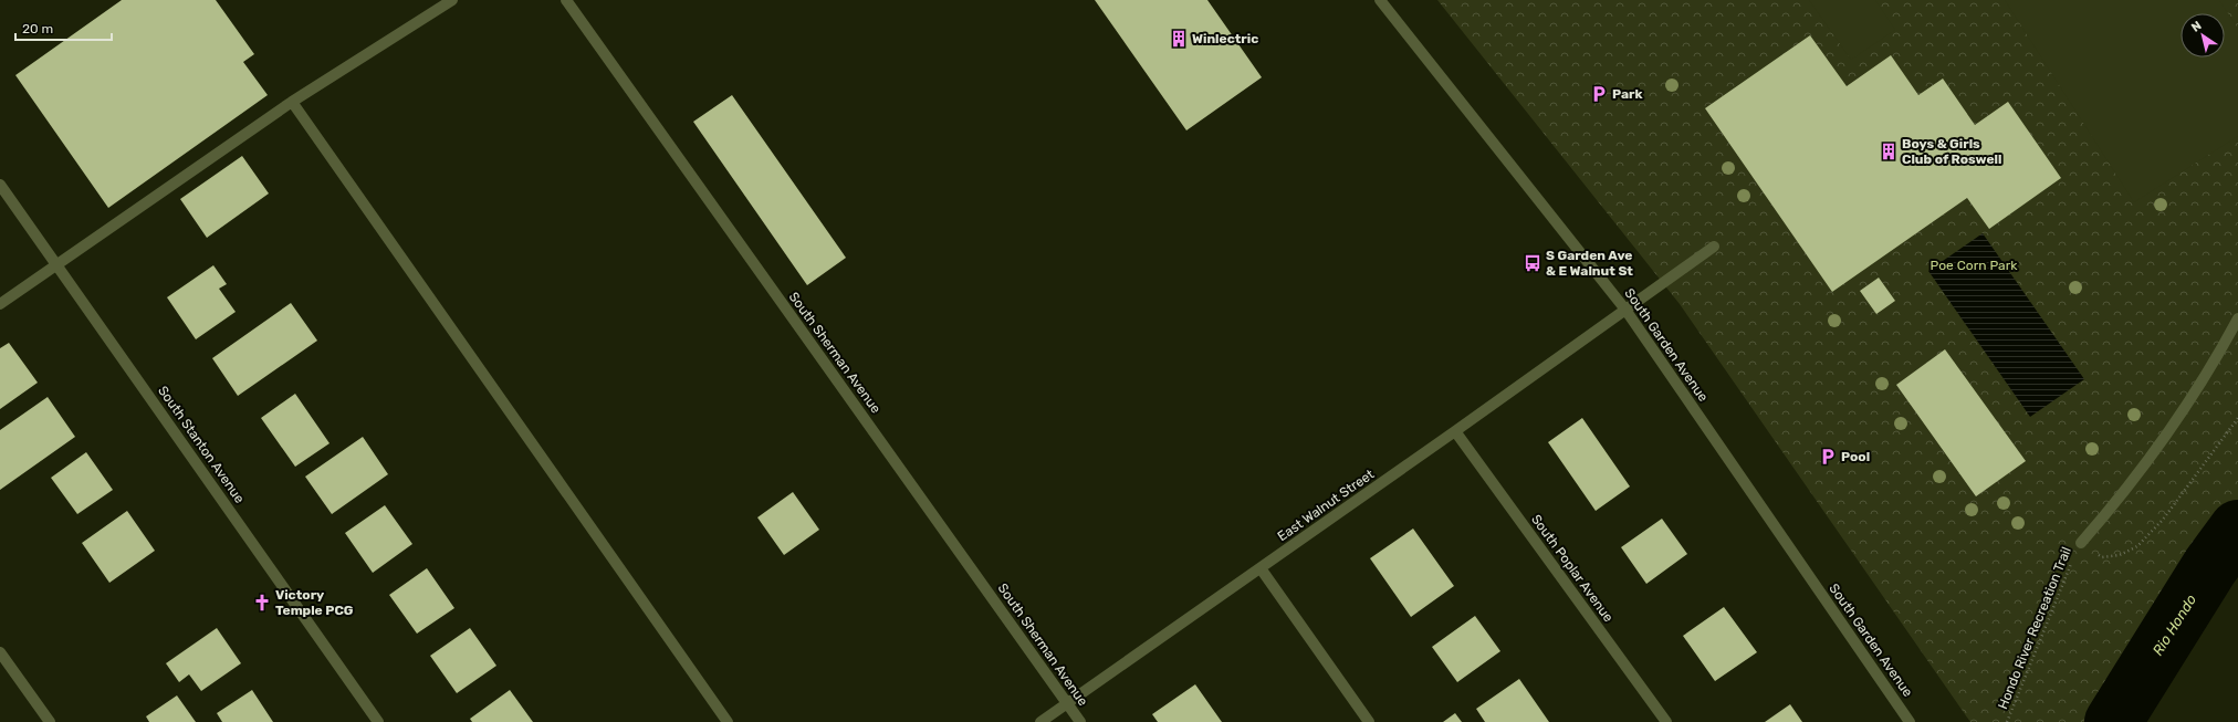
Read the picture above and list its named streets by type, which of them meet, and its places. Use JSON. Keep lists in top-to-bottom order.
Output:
{
  "streets": {
    "street": [
      "South Garden Avenue",
      "South Sherman Avenue",
      "South Stanton Avenue",
      "East Walnut Street",
      "South Poplar Avenue"
    ],
    "path": ["Hondo River Recreation Trail"]
  },
  "crossings": [
    ["South Garden Avenue", "East Walnut Street"],
    ["South Sherman Avenue", "East Walnut Street"],
    ["East Walnut Street", "South Poplar Avenue"]
  ],
  "water": ["Rio Hondo"],
  "parks": ["Poe Corn Park"],
  "places": {
    "building": ["Winlectric", "Boys & Girls Club of Roswell"],
    "parking": ["Park", "Pool"],
    "bus stop": ["S Garden Ave & E Walnut St"],
    "church": ["Victory Temple PCG"]
  },
  "scale_bar": "20 m",
  "north": "top left"
}
